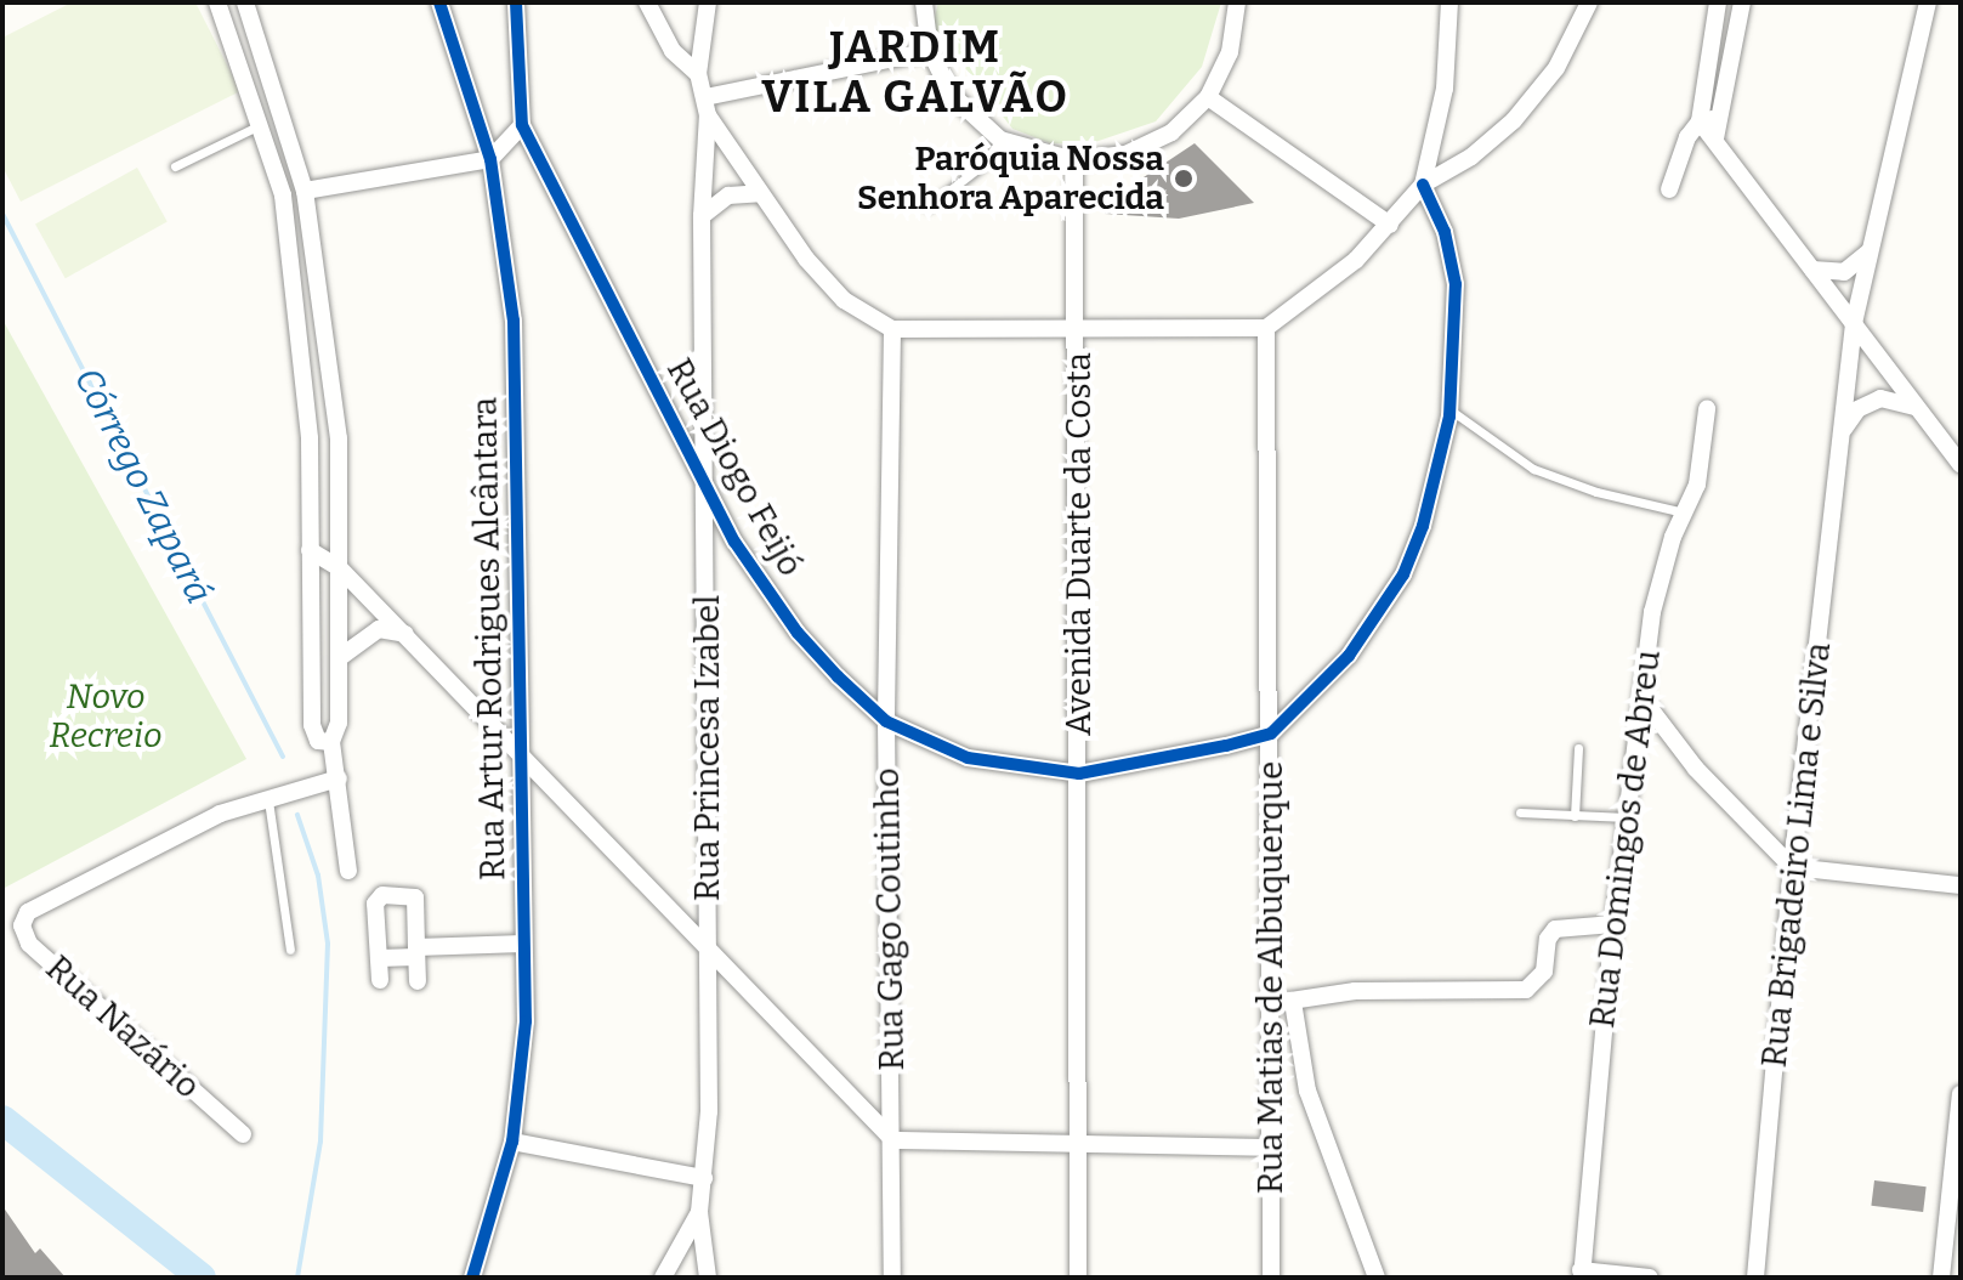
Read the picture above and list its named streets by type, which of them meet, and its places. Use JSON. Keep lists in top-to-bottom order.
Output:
{
  "streets": {
    "street": [
      "Rua Diogo Feijó",
      "Avenida Duarte da Costa",
      "Rua Artur Rodrigues Alcântara",
      "Rua Princesa Izabel",
      "Rua Domingos de Abreu",
      "Rua Brigadeiro Lima e Silva",
      "Rua Gago Coutinho",
      "Rua Matias de Albuquerque",
      "Rua Nazário"
    ]
  },
  "crossings": [
    ["Rua Diogo Feijó", "Avenida Duarte da Costa"],
    ["Rua Diogo Feijó", "Rua Princesa Izabel"],
    ["Rua Diogo Feijó", "Rua Gago Coutinho"],
    ["Rua Diogo Feijó", "Rua Matias de Albuquerque"]
  ],
  "districts": ["JARDIM VILA GALVÃO"],
  "water": ["Córrego Zapará"],
  "parks": ["Novo Recreio"],
  "places": ["Paróquia Nossa Senhora Aparecida"]
}
